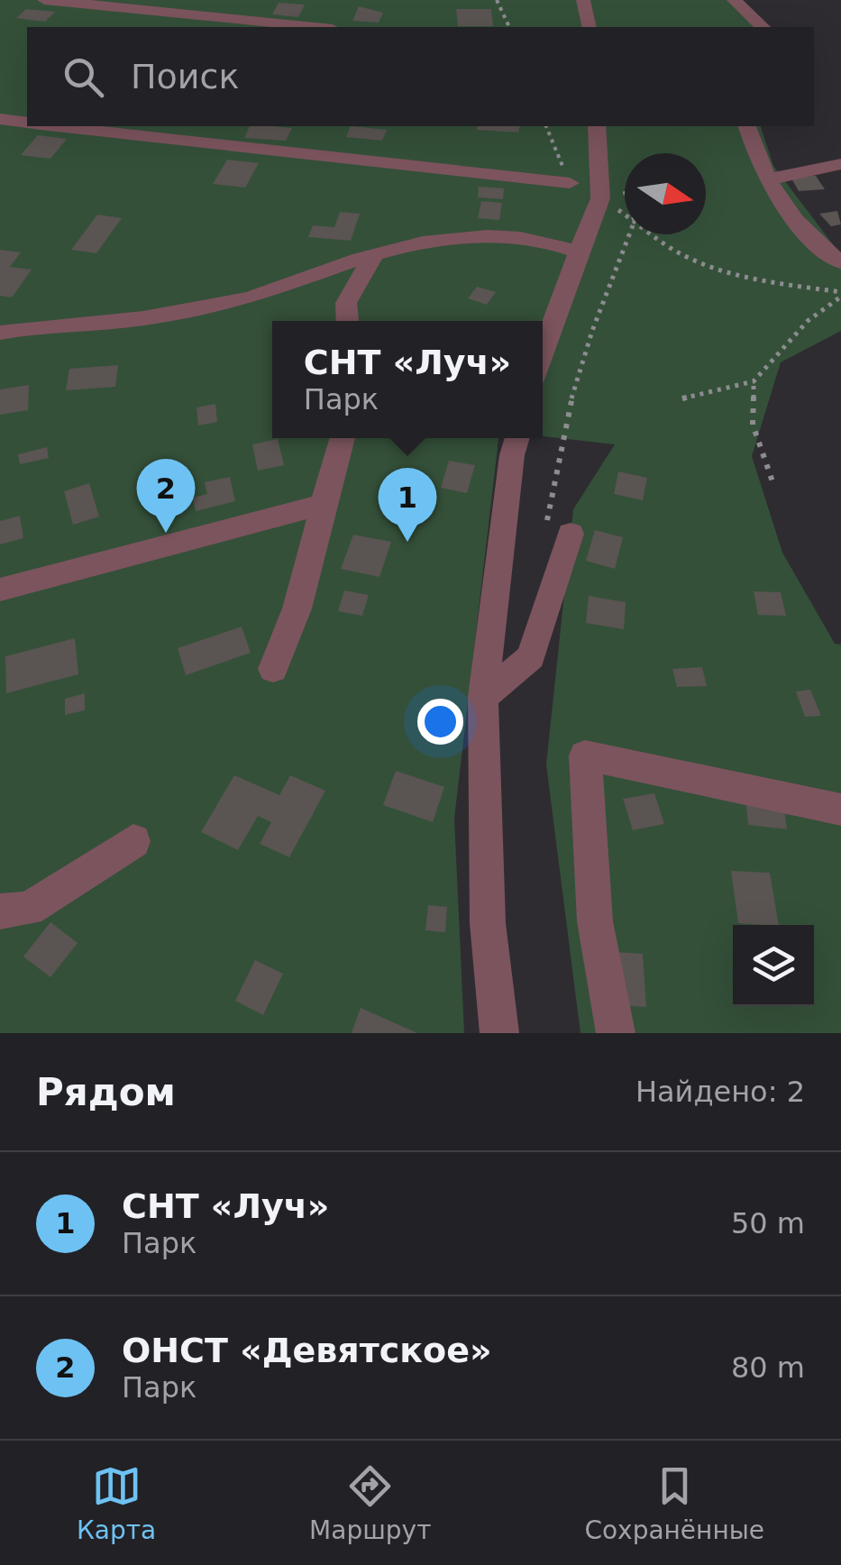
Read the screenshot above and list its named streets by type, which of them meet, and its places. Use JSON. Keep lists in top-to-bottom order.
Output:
{
  "north": "right",
  "page": {
    "search": "Поиск",
    "popup": ["СНТ «Луч»", "Парк"],
    "pins": ["2", "1"],
    "heading": ["Рядом", "Найдено: 2"],
    "list": [
      {
        "mark": "1",
        "name": "СНТ «Луч»",
        "note": "Парк",
        "value": "50 m"
      },
      {
        "mark": "2",
        "name": "ОНСТ «Девятское»",
        "note": "Парк",
        "value": "80 m"
      }
    ],
    "nav": ["Карта", "Маршрут", "Сохранённые"]
  }
}
